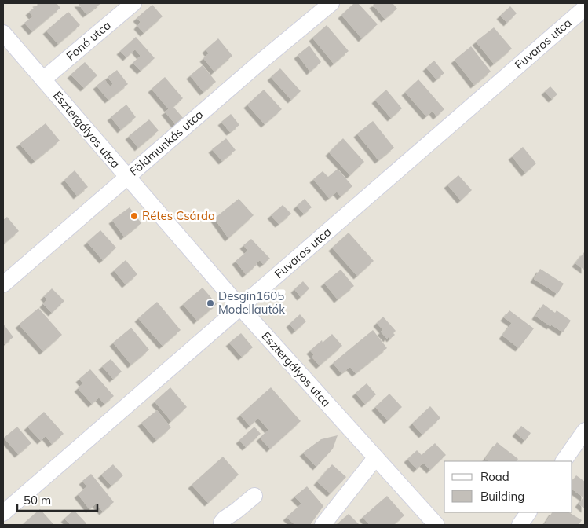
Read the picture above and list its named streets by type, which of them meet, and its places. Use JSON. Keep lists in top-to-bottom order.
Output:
{
  "streets": {
    "street": [
      "Fonó utca",
      "Fuvaros utca",
      "Esztergályos utca",
      "Földmunkás utca"
    ]
  },
  "crossings": [
    ["Fonó utca", "Esztergályos utca"],
    ["Fuvaros utca", "Esztergályos utca"],
    ["Esztergályos utca", "Földmunkás utca"]
  ],
  "places": ["Rétes Csárda", "Desgin1605 Modellautók"],
  "legend": ["Road", "Building"],
  "scale_bar": "50 m"
}
